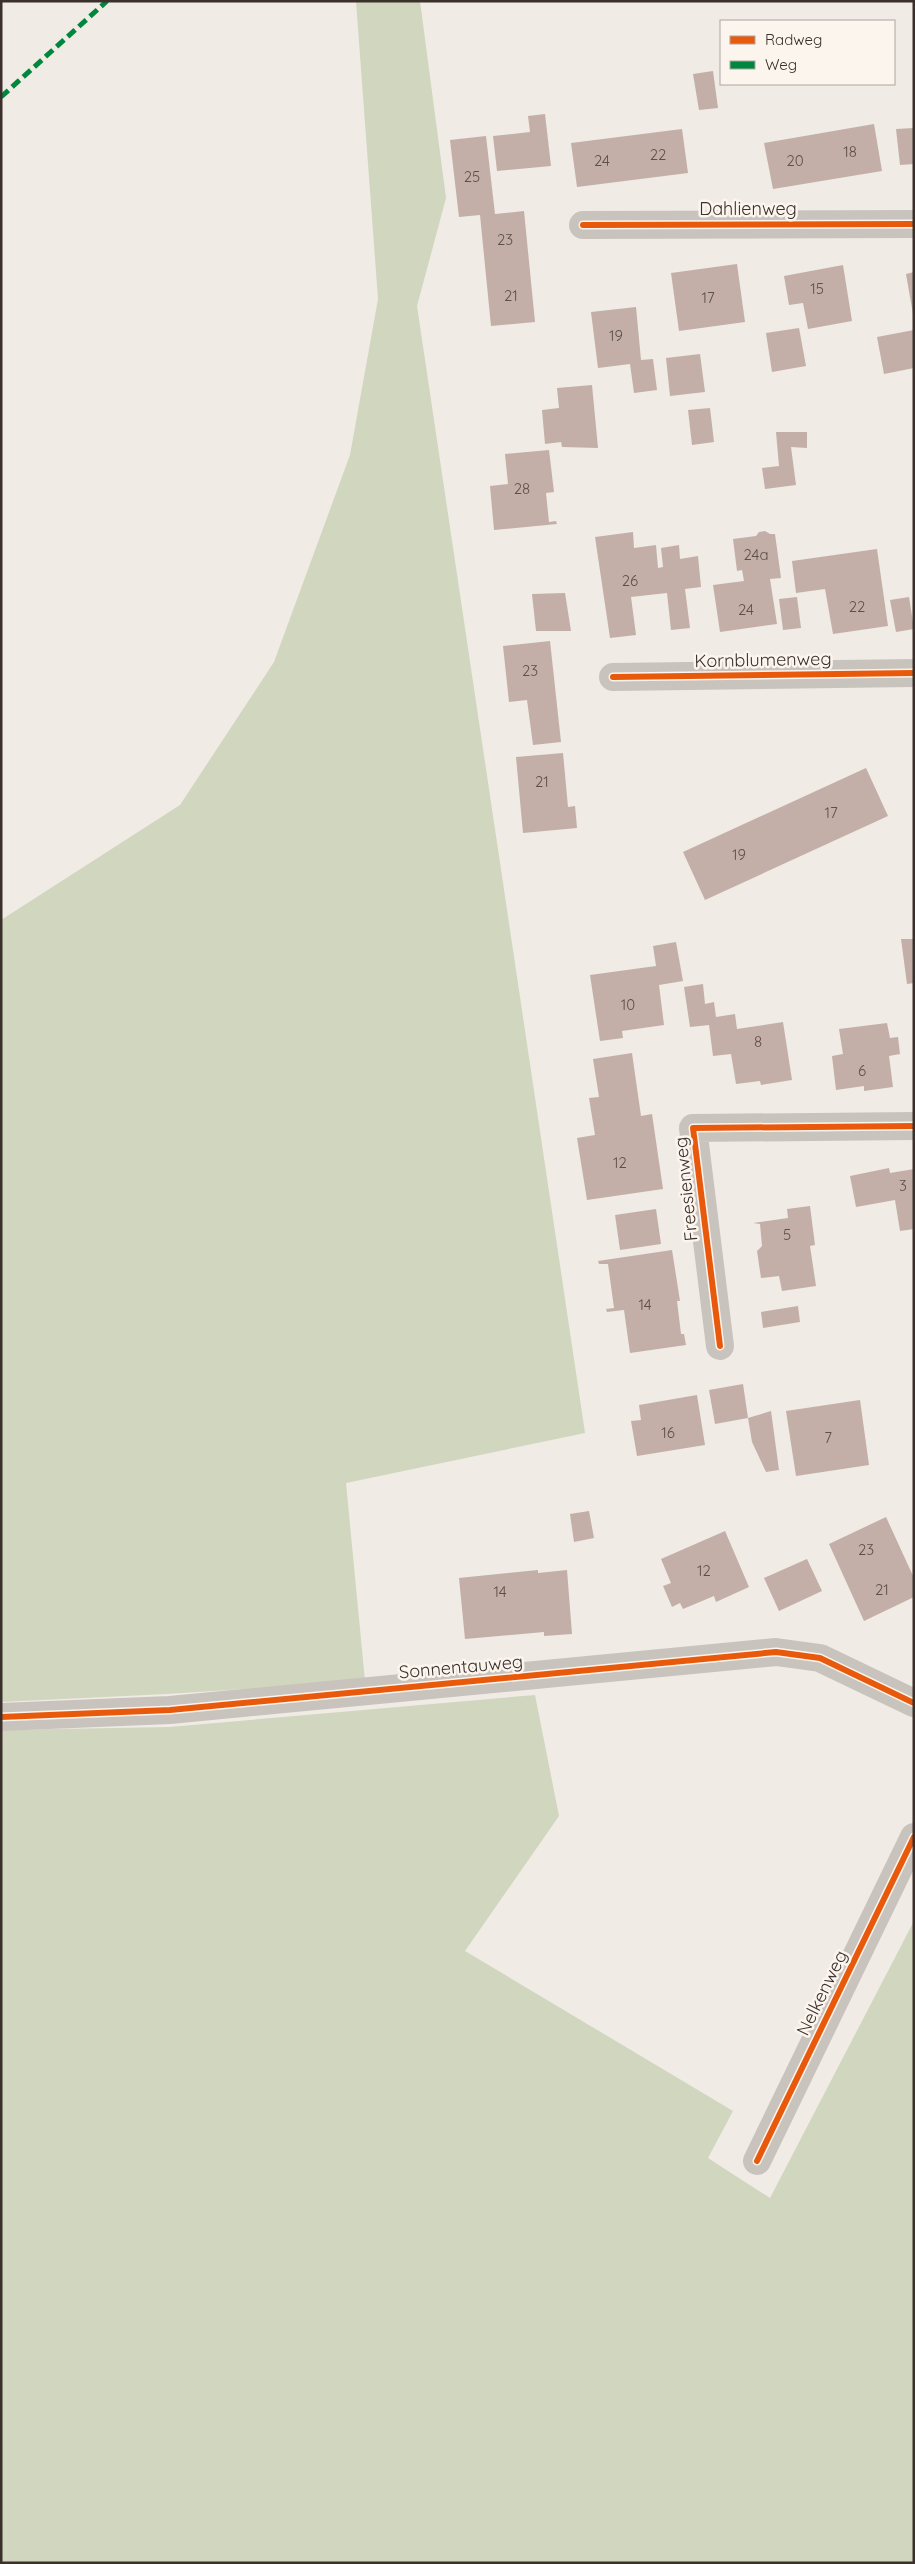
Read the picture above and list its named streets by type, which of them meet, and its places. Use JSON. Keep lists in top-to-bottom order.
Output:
{
  "streets": {
    "street": [
      "Dahlienweg",
      "Kornblumenweg",
      "Freesienweg",
      "Sonnentauweg",
      "Nelkenweg"
    ]
  },
  "house_numbers": [
    "18",
    "22",
    "24",
    "20",
    "25",
    "23",
    "15",
    "21",
    "17",
    "19",
    "28",
    "24a",
    "26",
    "22",
    "24",
    "23",
    "21",
    "17",
    "19",
    "10",
    "8",
    "6",
    "12",
    "3",
    "5",
    "14",
    "16",
    "7",
    "23",
    "12",
    "21",
    "14"
  ],
  "legend": ["Radweg", "Weg"]
}
